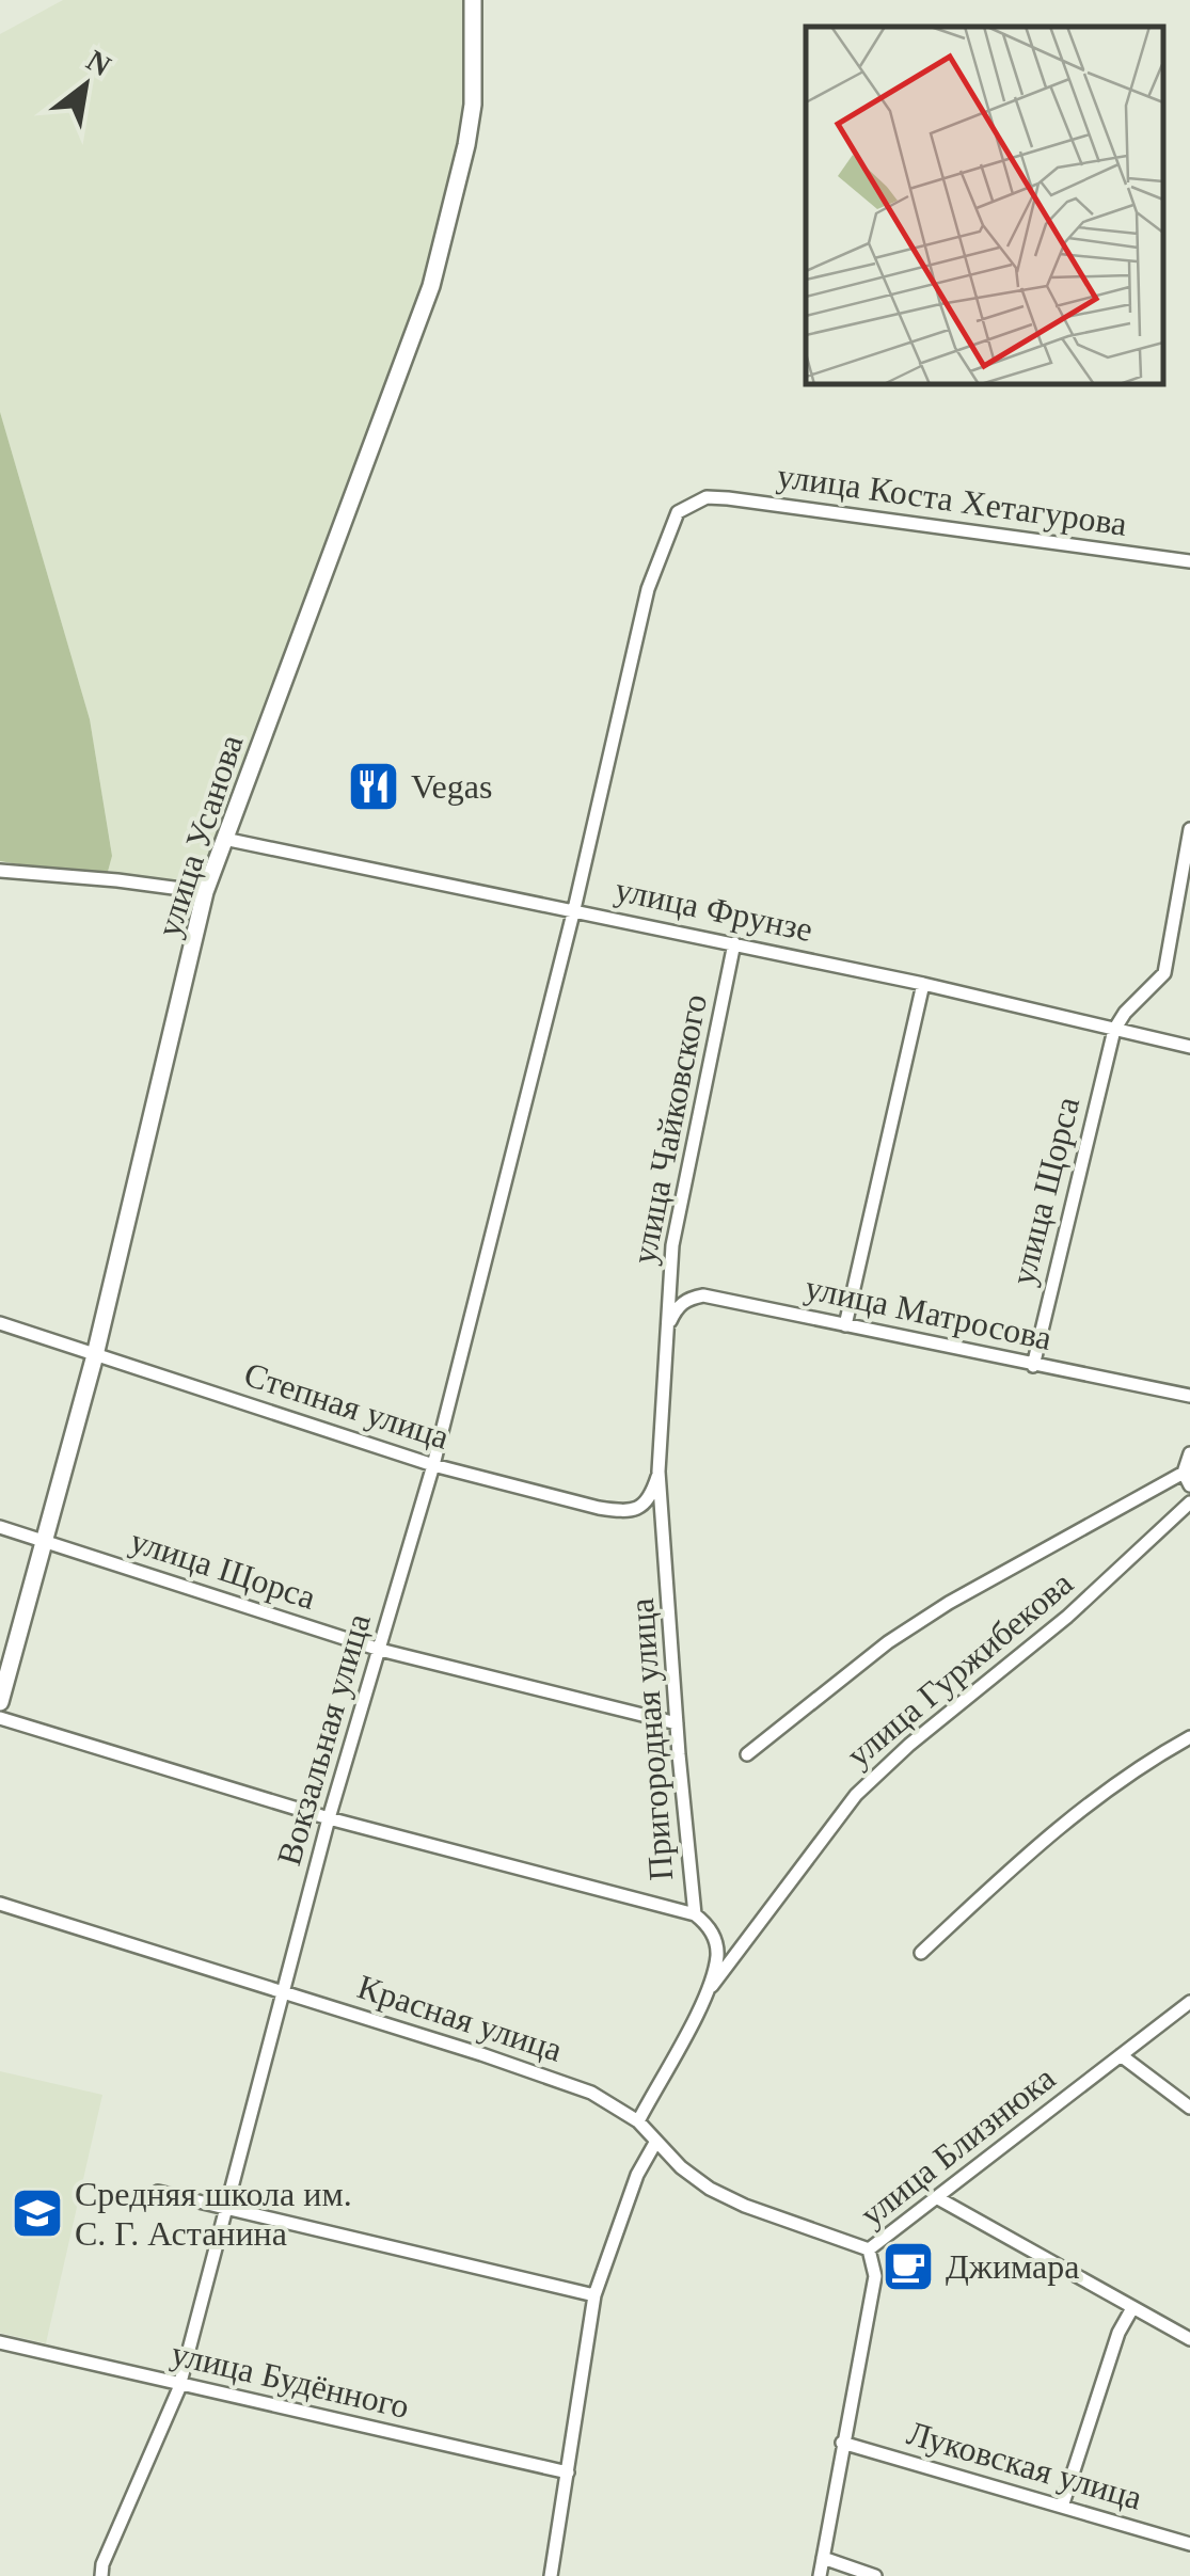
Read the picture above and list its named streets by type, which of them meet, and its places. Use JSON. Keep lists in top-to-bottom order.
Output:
{
  "streets": {
    "main road": ["улица Усанова"],
    "street": [
      "улица Коста Хетагурова",
      "улица Фрунзе",
      "улица Чайковского",
      "улица Щорса",
      "улица Матросова",
      "Степная улица",
      "улица Гуржибекова",
      "Вокзальная улица",
      "Пригородная улица",
      "Красная улица",
      "улица Близнюка",
      "улица Будённого",
      "Луковская улица"
    ]
  },
  "crossings": [
    ["улица Коста Хетагурова", "Вокзальная улица"],
    ["улица Усанова", "улица Фрунзе"],
    ["улица Усанова", "улица Щорса"],
    ["улица Усанова", "Степная улица"],
    ["улица Фрунзе", "улица Чайковского"],
    ["улица Фрунзе", "улица Щорса"],
    ["улица Фрунзе", "Вокзальная улица"],
    ["улица Чайковского", "улица Матросова"],
    ["улица Чайковского", "Пригородная улица"],
    ["улица Щорса", "улица Матросова"],
    ["улица Щорса", "Вокзальная улица"],
    ["улица Щорса", "Пригородная улица"],
    ["улица Матросова", "Пригородная улица"],
    ["Степная улица", "Вокзальная улица"],
    ["Степная улица", "Пригородная улица"],
    ["улица Гуржибекова", "Пригородная улица"],
    ["Вокзальная улица", "Красная улица"],
    ["Вокзальная улица", "улица Будённого"],
    ["Пригородная улица", "Красная улица"],
    ["Красная улица", "улица Близнюка"],
    ["улица Близнюка", "Луковская улица"]
  ],
  "places": {
    "restaurant": ["Vegas"],
    "school or university": ["Средняя школа им. C. Г. Астанина"],
    "cafe": ["Джимара"]
  },
  "north": "top right"
}
